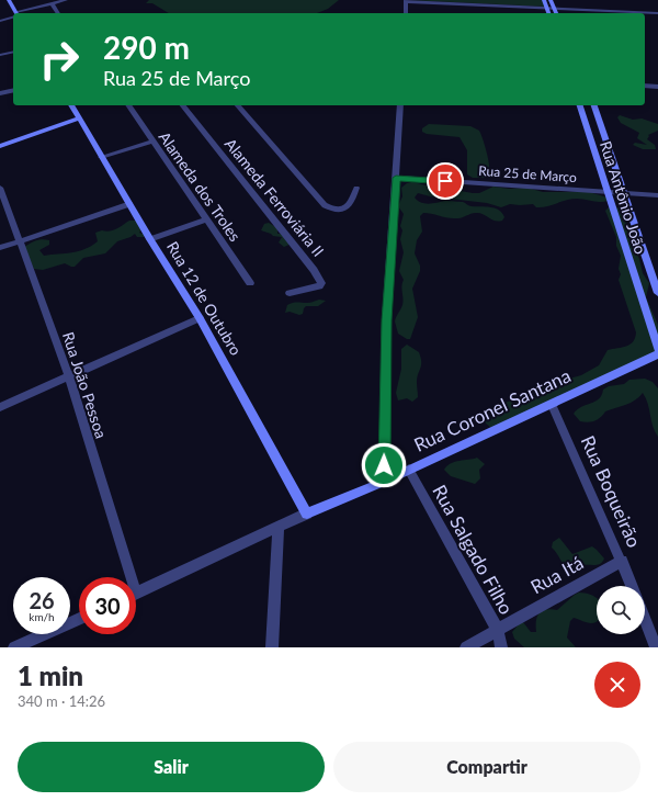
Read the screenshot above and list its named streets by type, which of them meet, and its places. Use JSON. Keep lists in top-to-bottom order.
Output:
{
  "streets": {
    "main road": ["Rua Antônio João", "Rua 12 de Outubro", "Rua Coronel Santana"],
    "street": [
      "Rua 25 de Março",
      "Alameda dos Troles",
      "Alameda Ferroviária II",
      "Rua João Pessoa",
      "Rua Boqueirão",
      "Rua Salgado Filho",
      "Rua Itá"
    ]
  },
  "crossings": [
    ["Rua 25 de Março", "Rua Antônio João"],
    ["Rua 12 de Outubro", "Rua Coronel Santana"],
    ["Rua Coronel Santana", "Rua Boqueirão"],
    ["Rua Coronel Santana", "Rua Salgado Filho"],
    ["Rua Boqueirão", "Rua Itá"],
    ["Rua Salgado Filho", "Rua Itá"]
  ],
  "page": {
    "turn": ["290 m", "Rua 25 de Março"],
    "speed": "26 km/h",
    "limit": "30",
    "heading": ["1 min", "340 m · 14:26"],
    "buttons": ["Salir", "Compartir"]
  }
}
